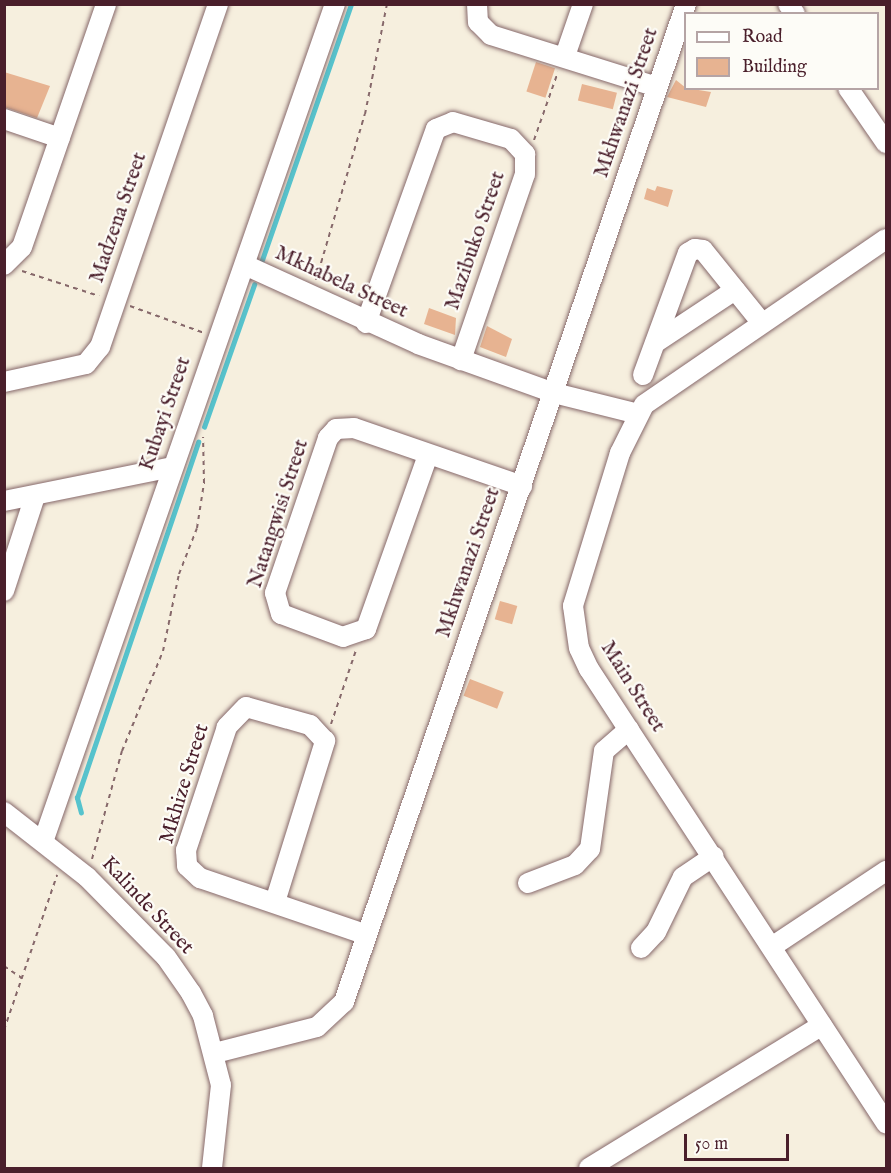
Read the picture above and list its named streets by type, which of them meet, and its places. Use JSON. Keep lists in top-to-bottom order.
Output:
{
  "streets": {
    "street": [
      "Mkhwanazi Street",
      "Madzena Street",
      "Mazibuko Street",
      "Mkhabela Street",
      "Kubayi Street",
      "Natangwisi Street",
      "Main Street",
      "Mkhize Street",
      "Kalinde Street"
    ]
  },
  "crossings": [
    ["Mkhwanazi Street", "Mkhabela Street"],
    ["Mkhwanazi Street", "Natangwisi Street"],
    ["Mkhwanazi Street", "Mkhize Street"],
    ["Mkhwanazi Street", "Kalinde Street"],
    ["Mazibuko Street", "Mkhabela Street"],
    ["Mkhabela Street", "Kubayi Street"],
    ["Mkhabela Street", "Main Street"],
    ["Kubayi Street", "Kalinde Street"]
  ],
  "legend": ["Road", "Building"],
  "scale_bar": "50 m"
}
